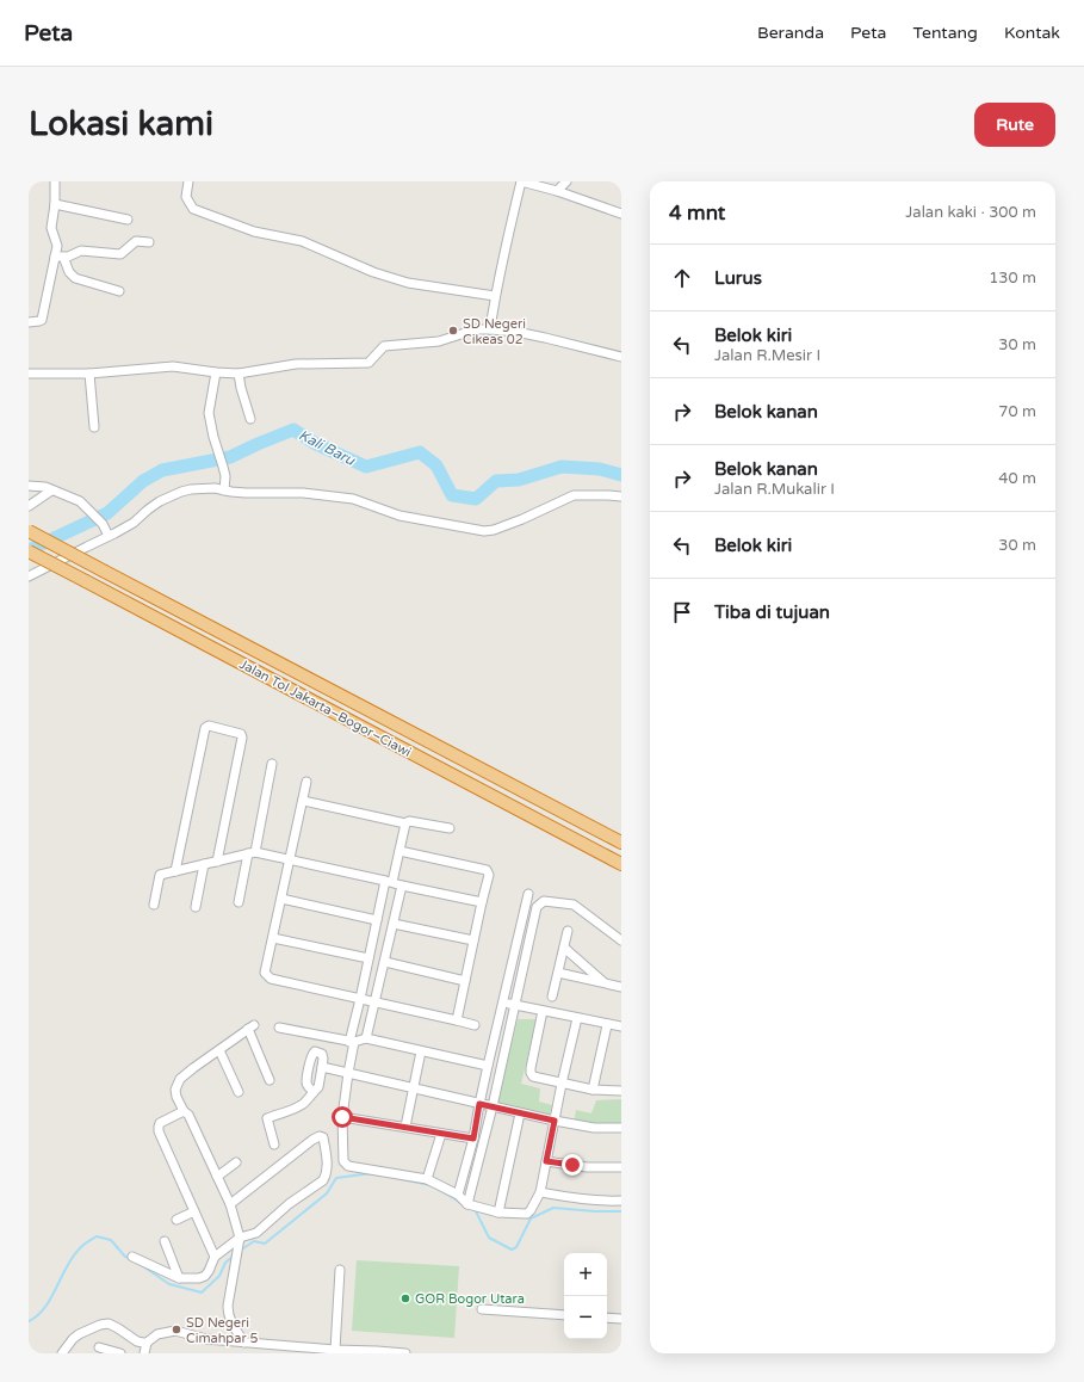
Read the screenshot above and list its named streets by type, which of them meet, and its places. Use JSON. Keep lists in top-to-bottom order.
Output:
{
  "streets": {
    "highway": ["Jalan Tol Jakarta–Bogor–Ciawi"]
  },
  "water": ["Kali Baru"],
  "places": ["SD Negeri Cikeas 02", "GOR Bogor Utara", "SD Negeri Cimahpar 5"],
  "page": {
    "header": "Peta",
    "nav": [
      "Beranda",
      "Peta",
      "Tentang",
      "Kontak"
    ],
    "buttons": "Rute",
    "title": "Lokasi kami",
    "heading": ["4 mnt", "Jalan kaki · 300 m"],
    "list": [
      ["Lurus", "130 m"],
      ["Belok kiri", "Jalan R.Mesir I", "30 m"],
      ["Belok kanan", "70 m"],
      ["Belok kanan", "Jalan R.Mukalir I", "40 m"],
      ["Belok kiri", "30 m"],
      "Tiba di tujuan"
    ],
    "map_buttons": ["+", "−"]
  }
}
